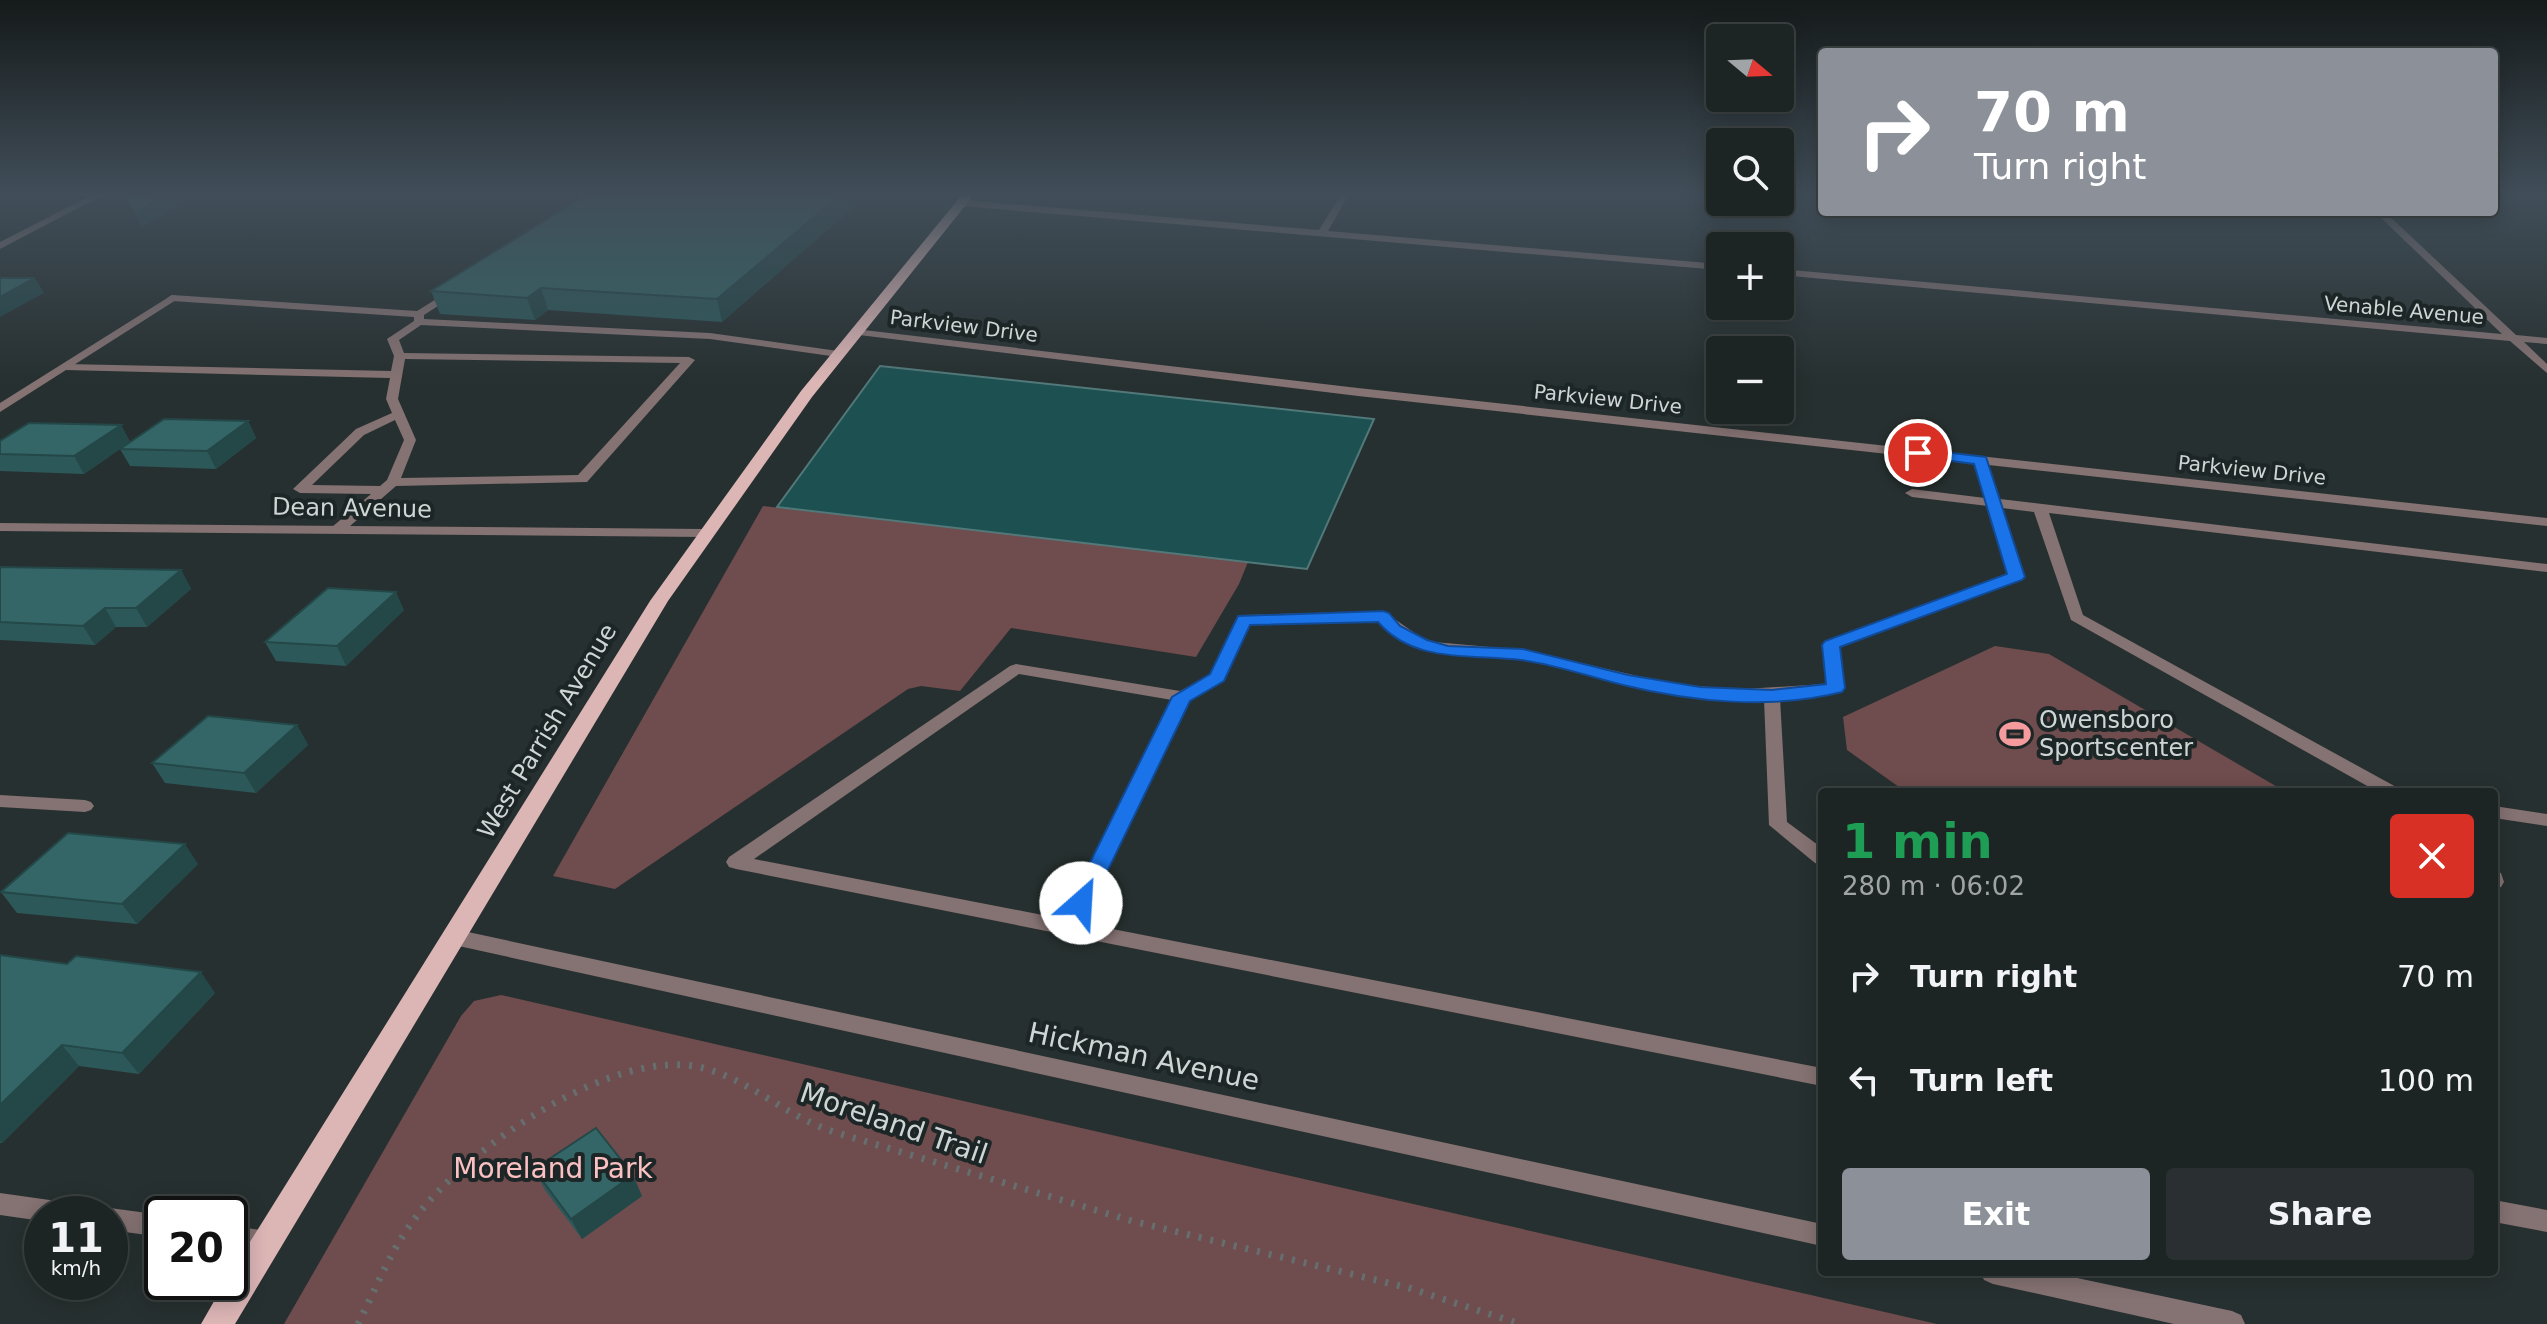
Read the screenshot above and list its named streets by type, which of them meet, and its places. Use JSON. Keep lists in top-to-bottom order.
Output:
{
  "streets": {
    "main road": ["West Parrish Avenue"],
    "street": [
      "Venable Avenue",
      "Parkview Drive",
      "Dean Avenue",
      "Hickman Avenue"
    ],
    "path": ["Moreland Trail"]
  },
  "crossings": [
    ["Parkview Drive", "West Parrish Avenue"],
    ["Dean Avenue", "West Parrish Avenue"],
    ["West Parrish Avenue", "Hickman Avenue"]
  ],
  "parks": ["Moreland Park"],
  "places": {
    "sports": ["Owensboro Sportscenter"]
  },
  "north": "right",
  "page": {
    "map_buttons": ["+", "−"],
    "turn": ["70 m", "Turn right"],
    "heading": ["1 min", "280 m · 06:02"],
    "list": [
      {
        "name": "Turn right",
        "value": "70 m"
      },
      {
        "name": "Turn left",
        "value": "100 m"
      }
    ],
    "buttons": ["Exit", "Share"],
    "speed": "11 km/h",
    "limit": "20"
  }
}
